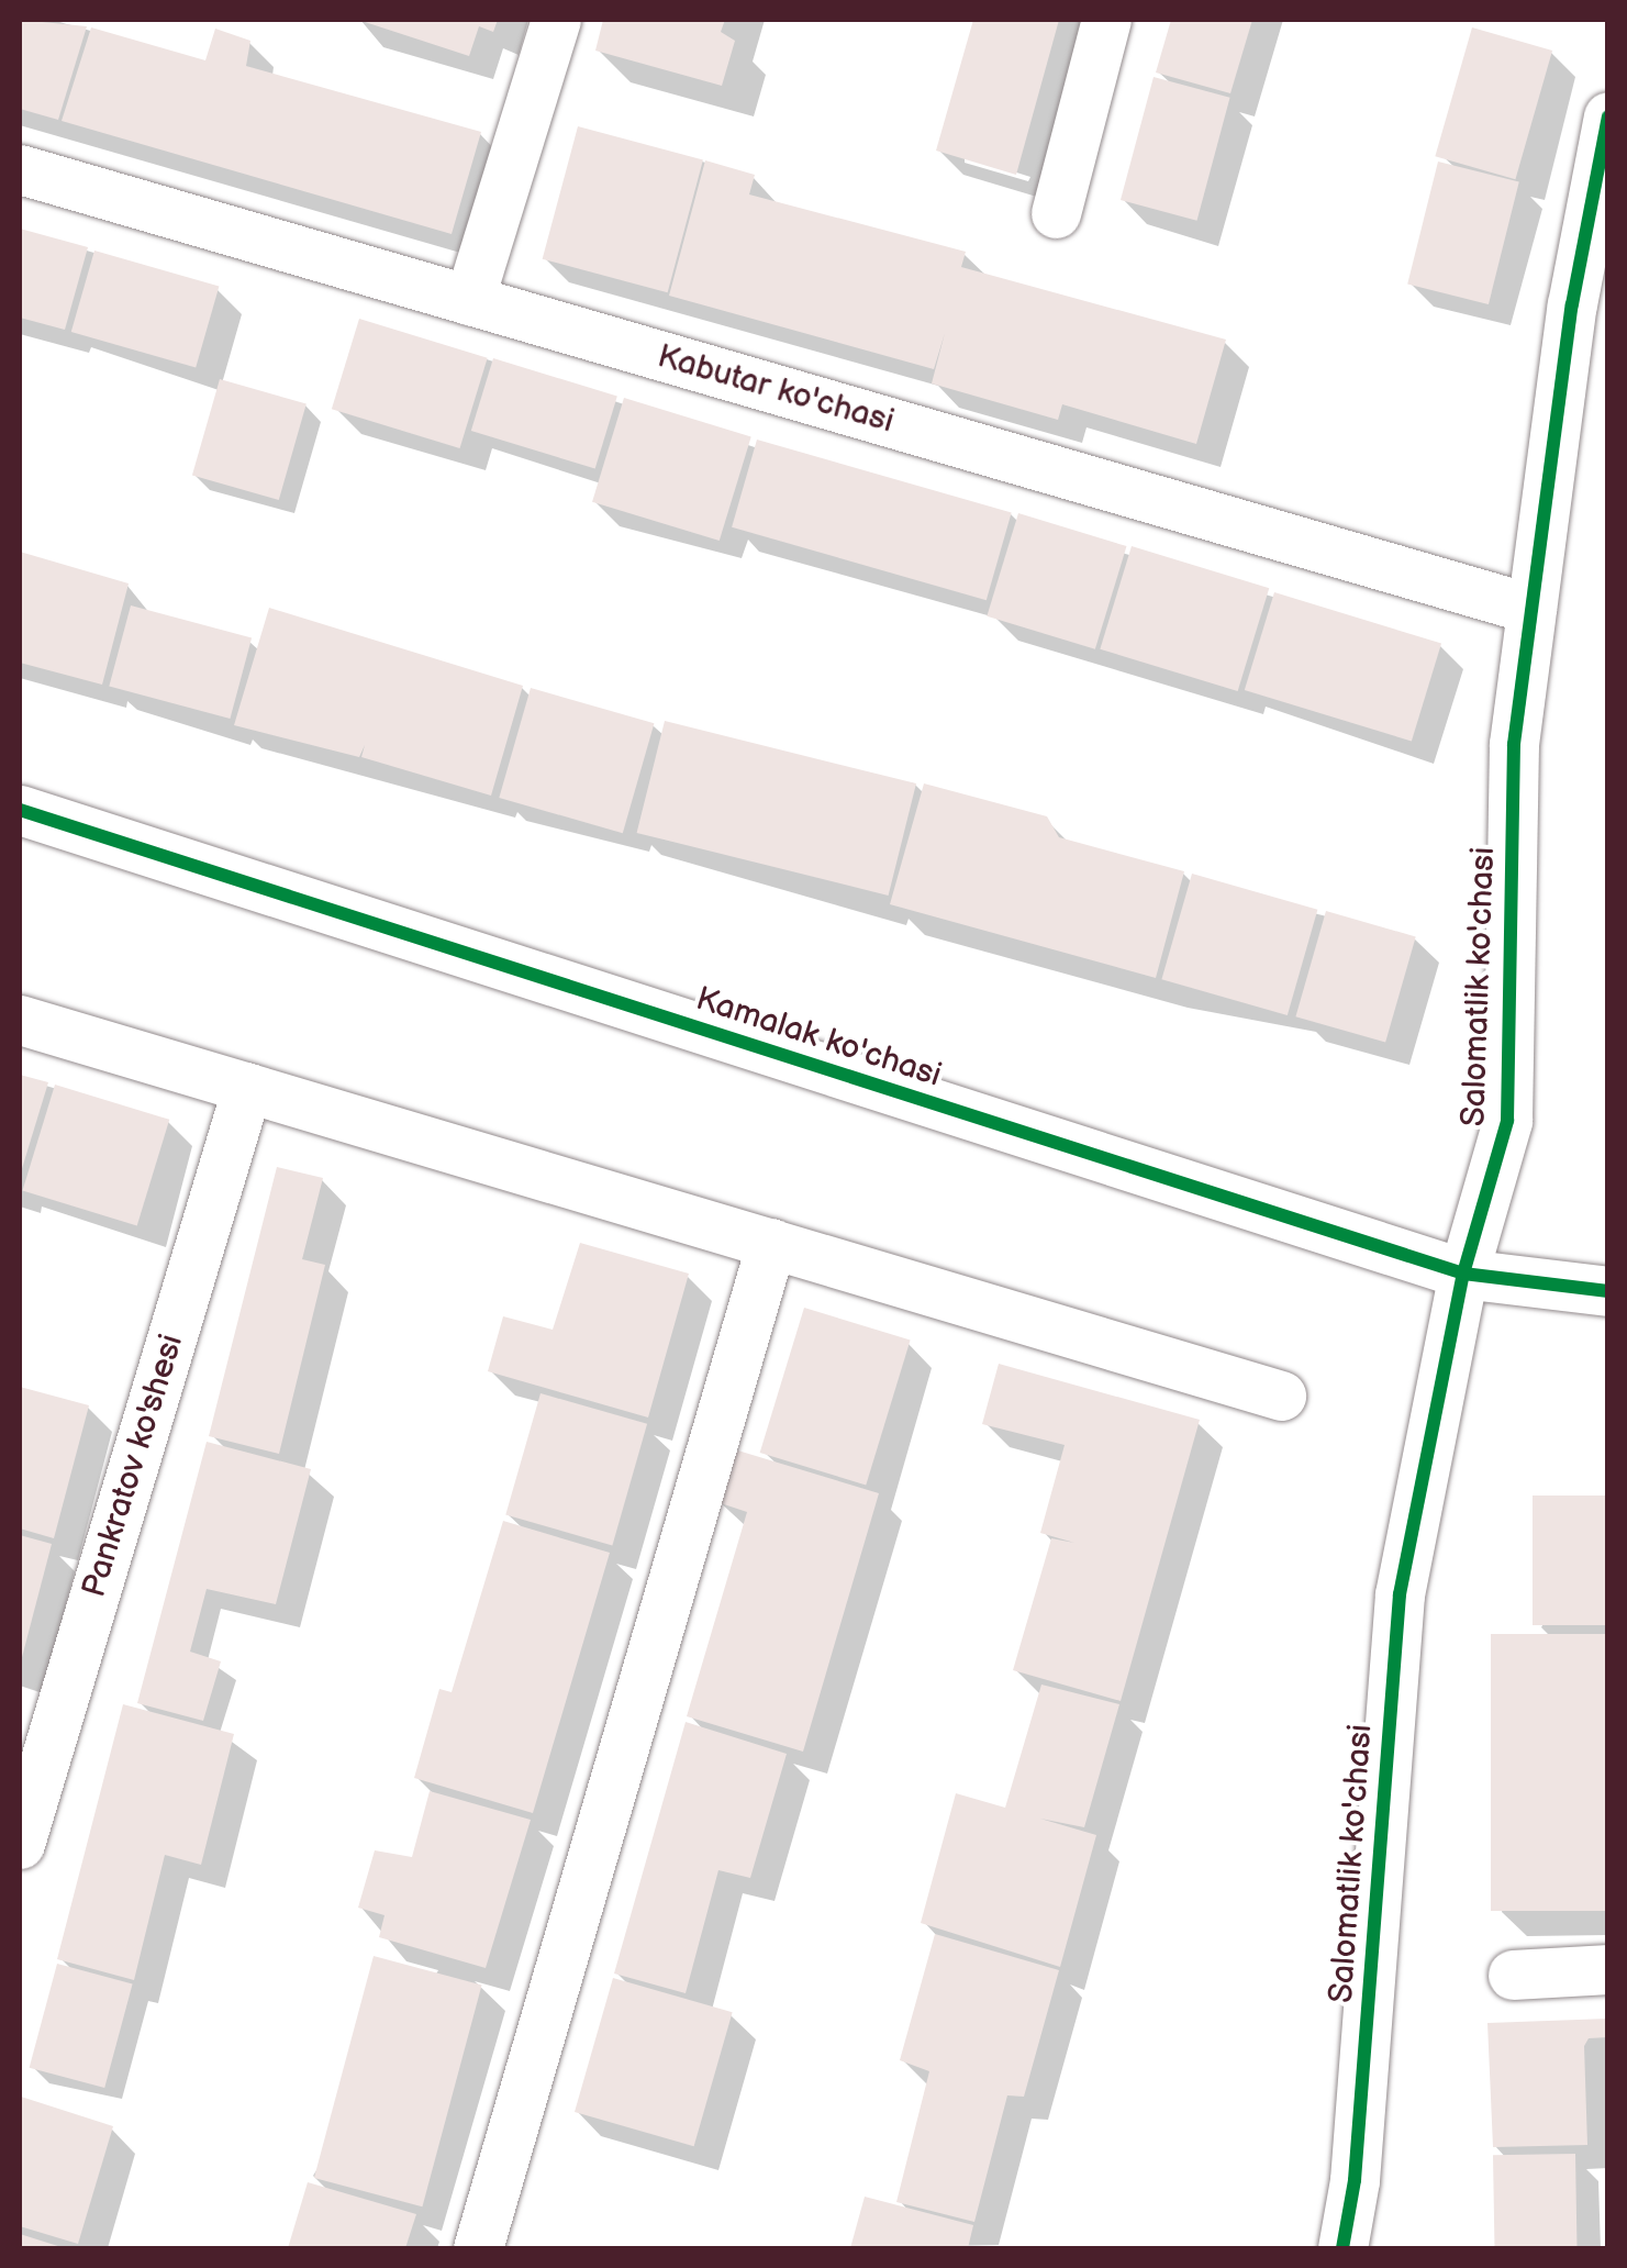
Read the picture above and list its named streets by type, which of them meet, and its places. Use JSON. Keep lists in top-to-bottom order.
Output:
{
  "streets": {
    "street": [
      "Kabutar ko'chasi",
      "Salomatlik ko'chasi",
      "Kamalak ko'chasi",
      "Pankratov ko'shesi"
    ]
  },
  "crossings": [
    ["Kabutar ko'chasi", "Salomatlik ko'chasi"],
    ["Salomatlik ko'chasi", "Kamalak ko'chasi"]
  ]
}
